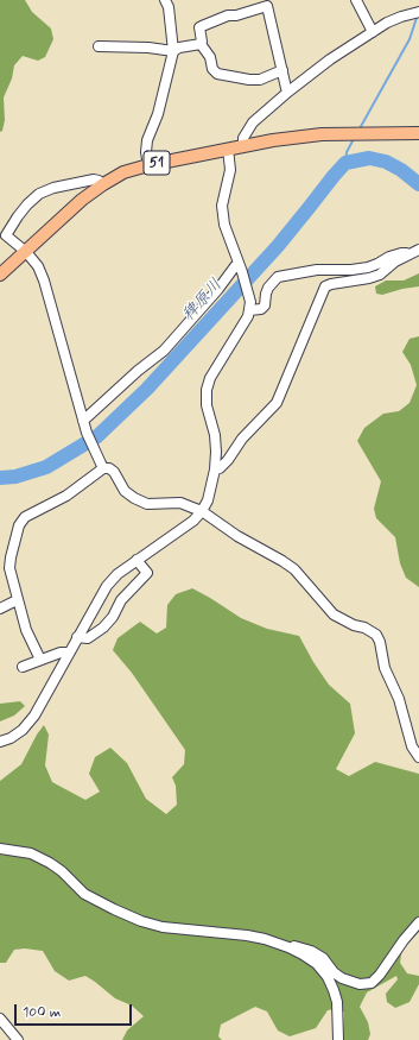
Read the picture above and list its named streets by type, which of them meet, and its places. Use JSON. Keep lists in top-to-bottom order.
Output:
{
  "streets": {
    "main road": ["51"]
  },
  "water": ["稗原川"],
  "scale_bar": "100 m"
}
